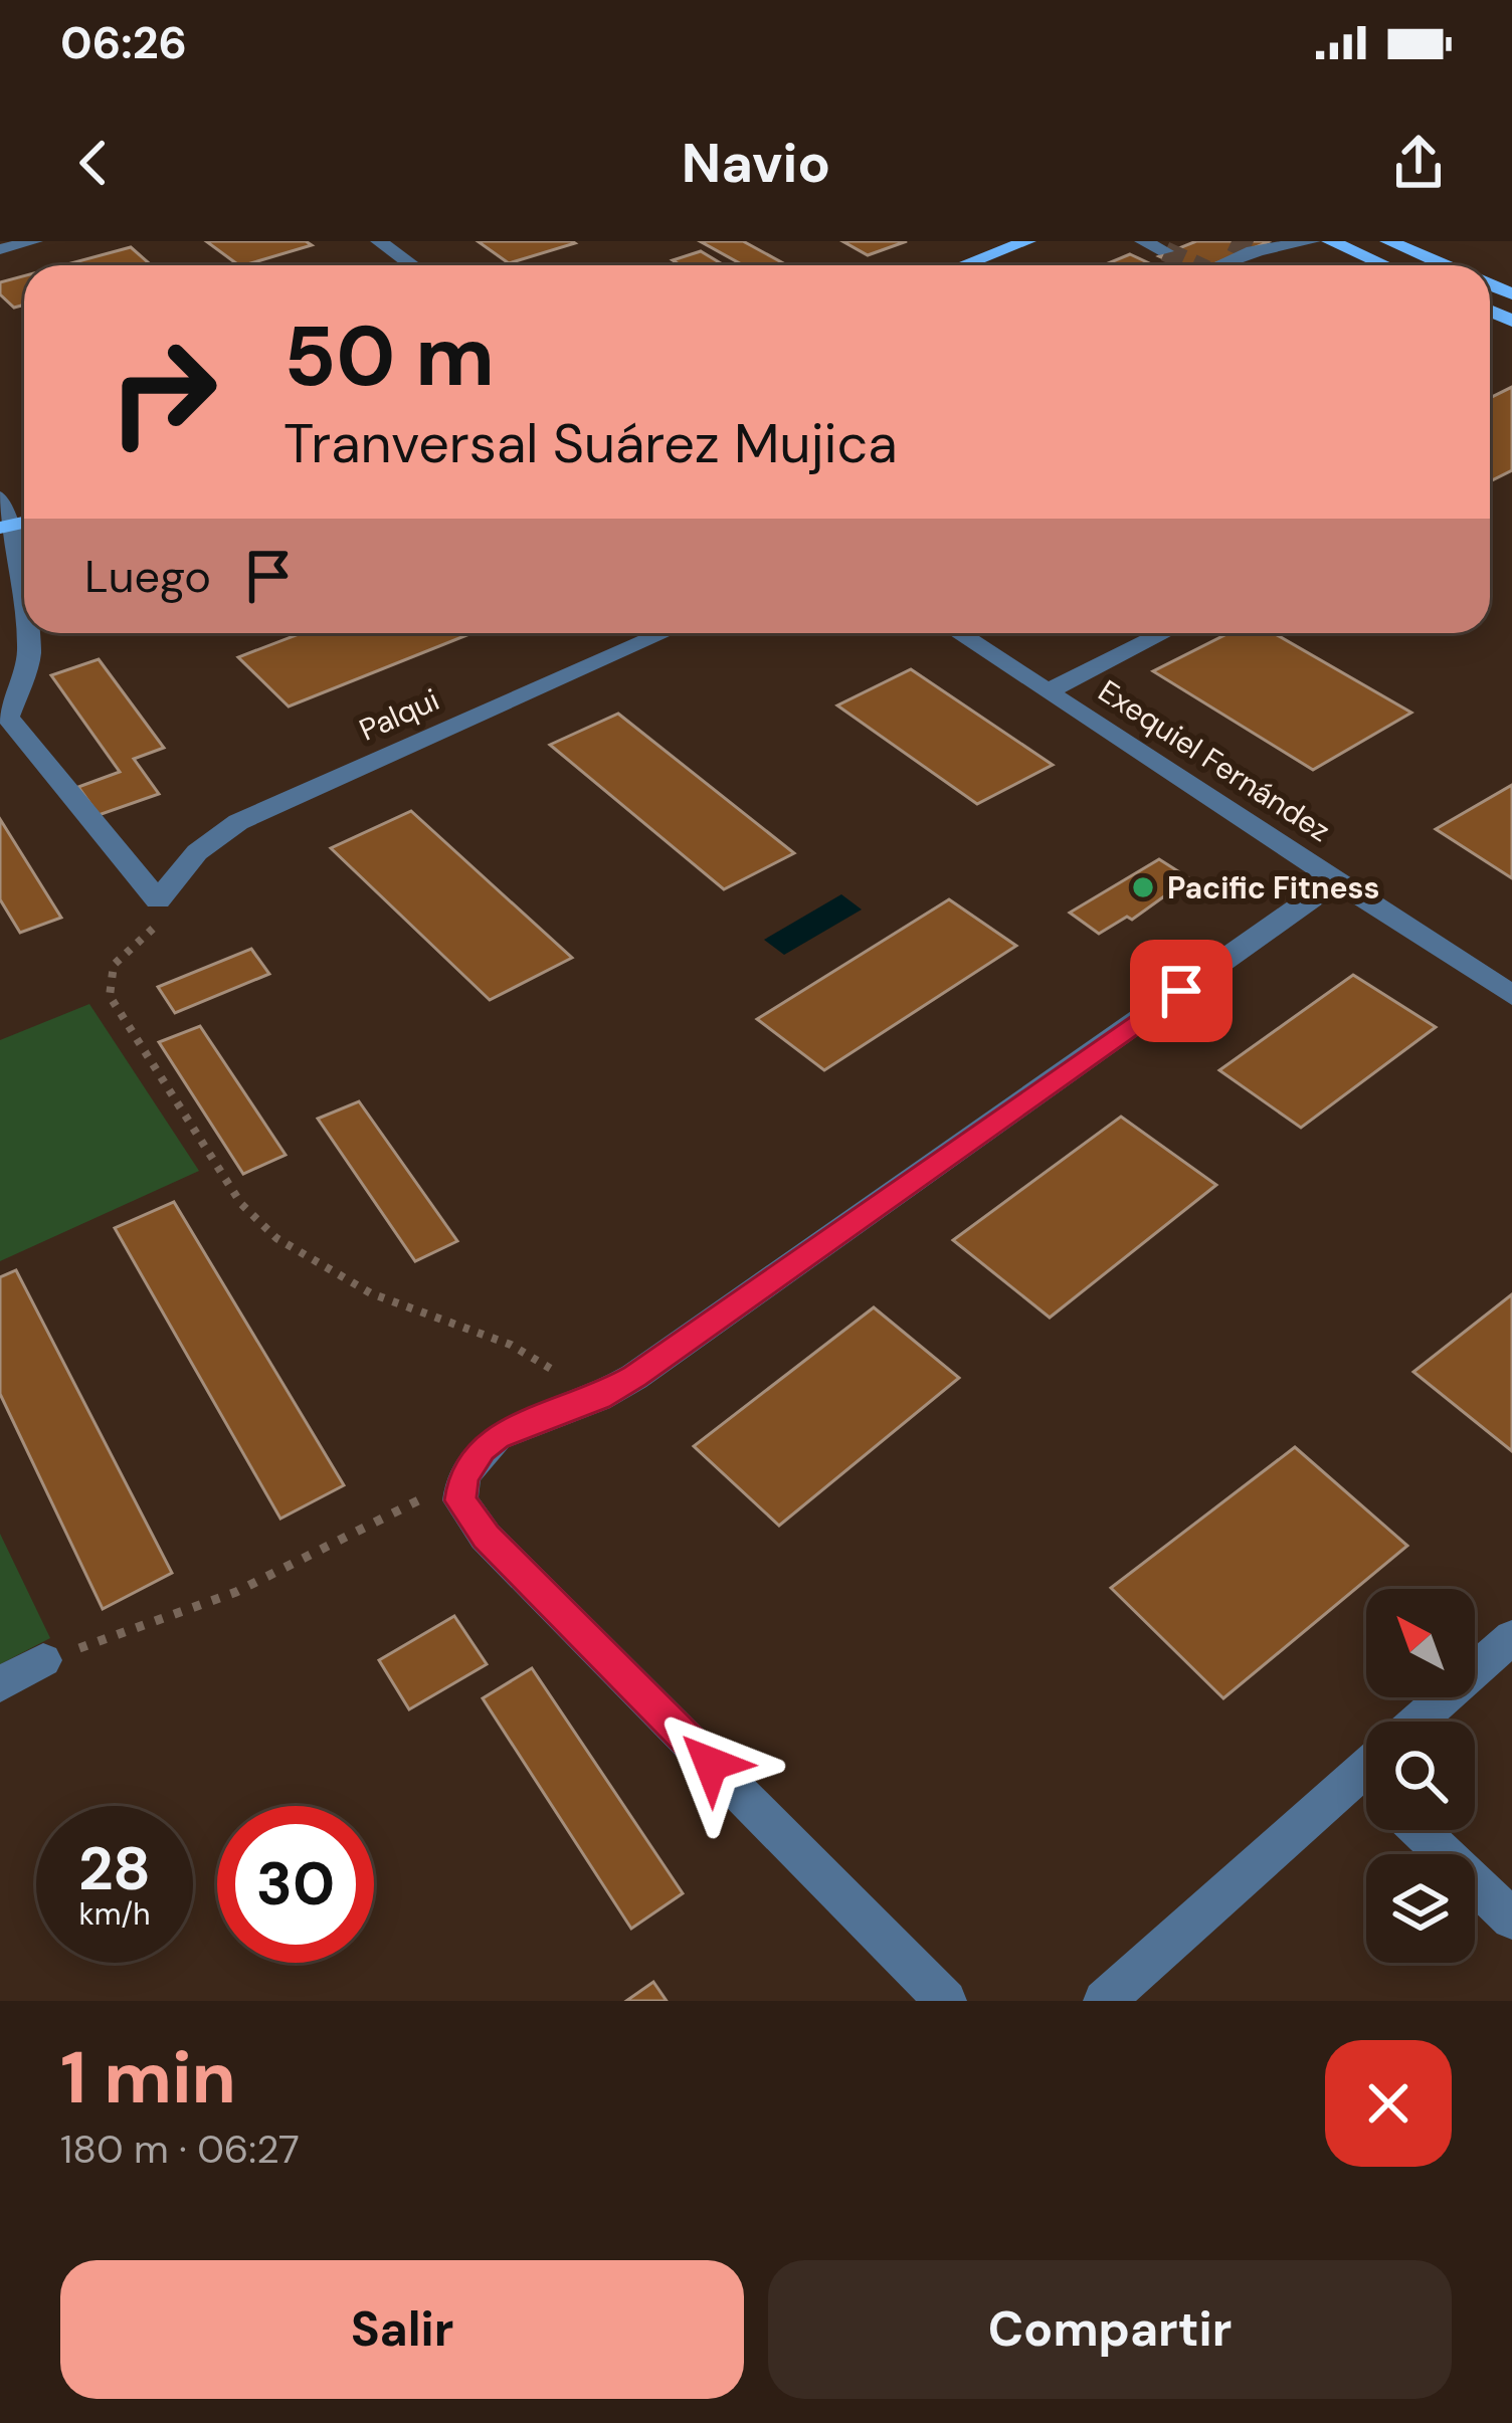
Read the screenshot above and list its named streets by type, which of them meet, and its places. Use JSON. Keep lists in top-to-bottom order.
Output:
{
  "streets": {
    "street": ["Palqui", "Exequiel Fernández"]
  },
  "places": ["Pacific Fitness"],
  "north": "top left",
  "page": {
    "status": "06:26",
    "header": "Navio",
    "turn": ["50 m", "Tranversal Suárez Mujica"],
    "then": "Luego",
    "speed": "28 km/h",
    "limit": "30",
    "heading": ["1 min", "180 m · 06:27"],
    "buttons": ["Salir", "Compartir"]
  }
}
